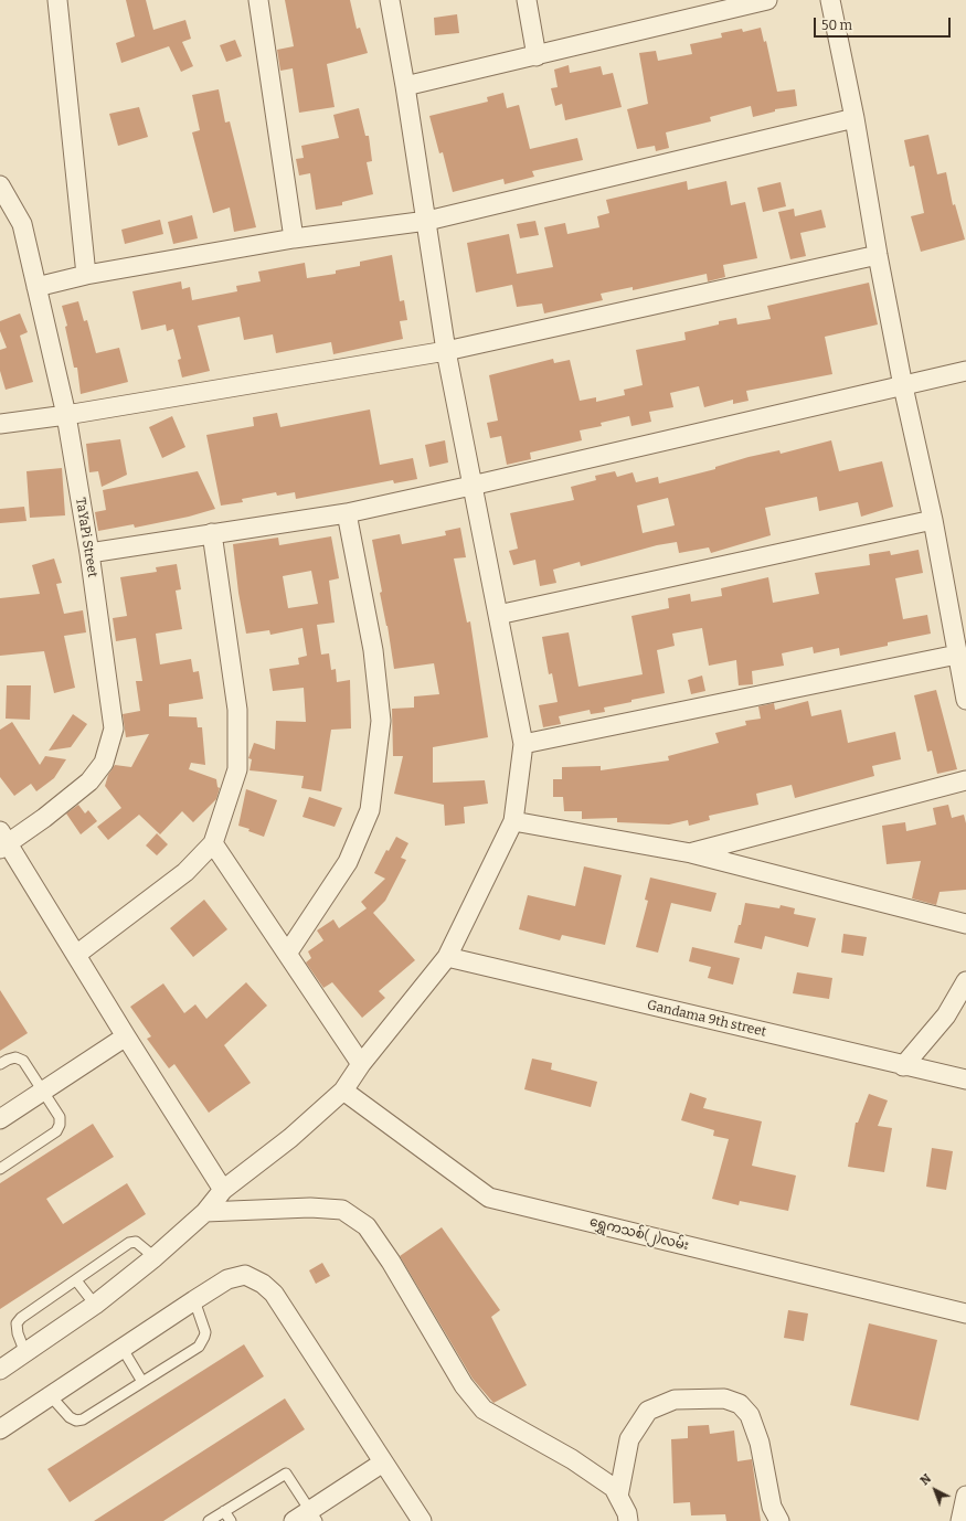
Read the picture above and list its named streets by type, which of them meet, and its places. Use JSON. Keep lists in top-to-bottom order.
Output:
{
  "streets": {
    "street": ["TaYaPi Street", "Gandama 9th street", "ရွှေကသစ်(၂)လမ်း"]
  },
  "scale_bar": "50 m",
  "north": "top left"
}
